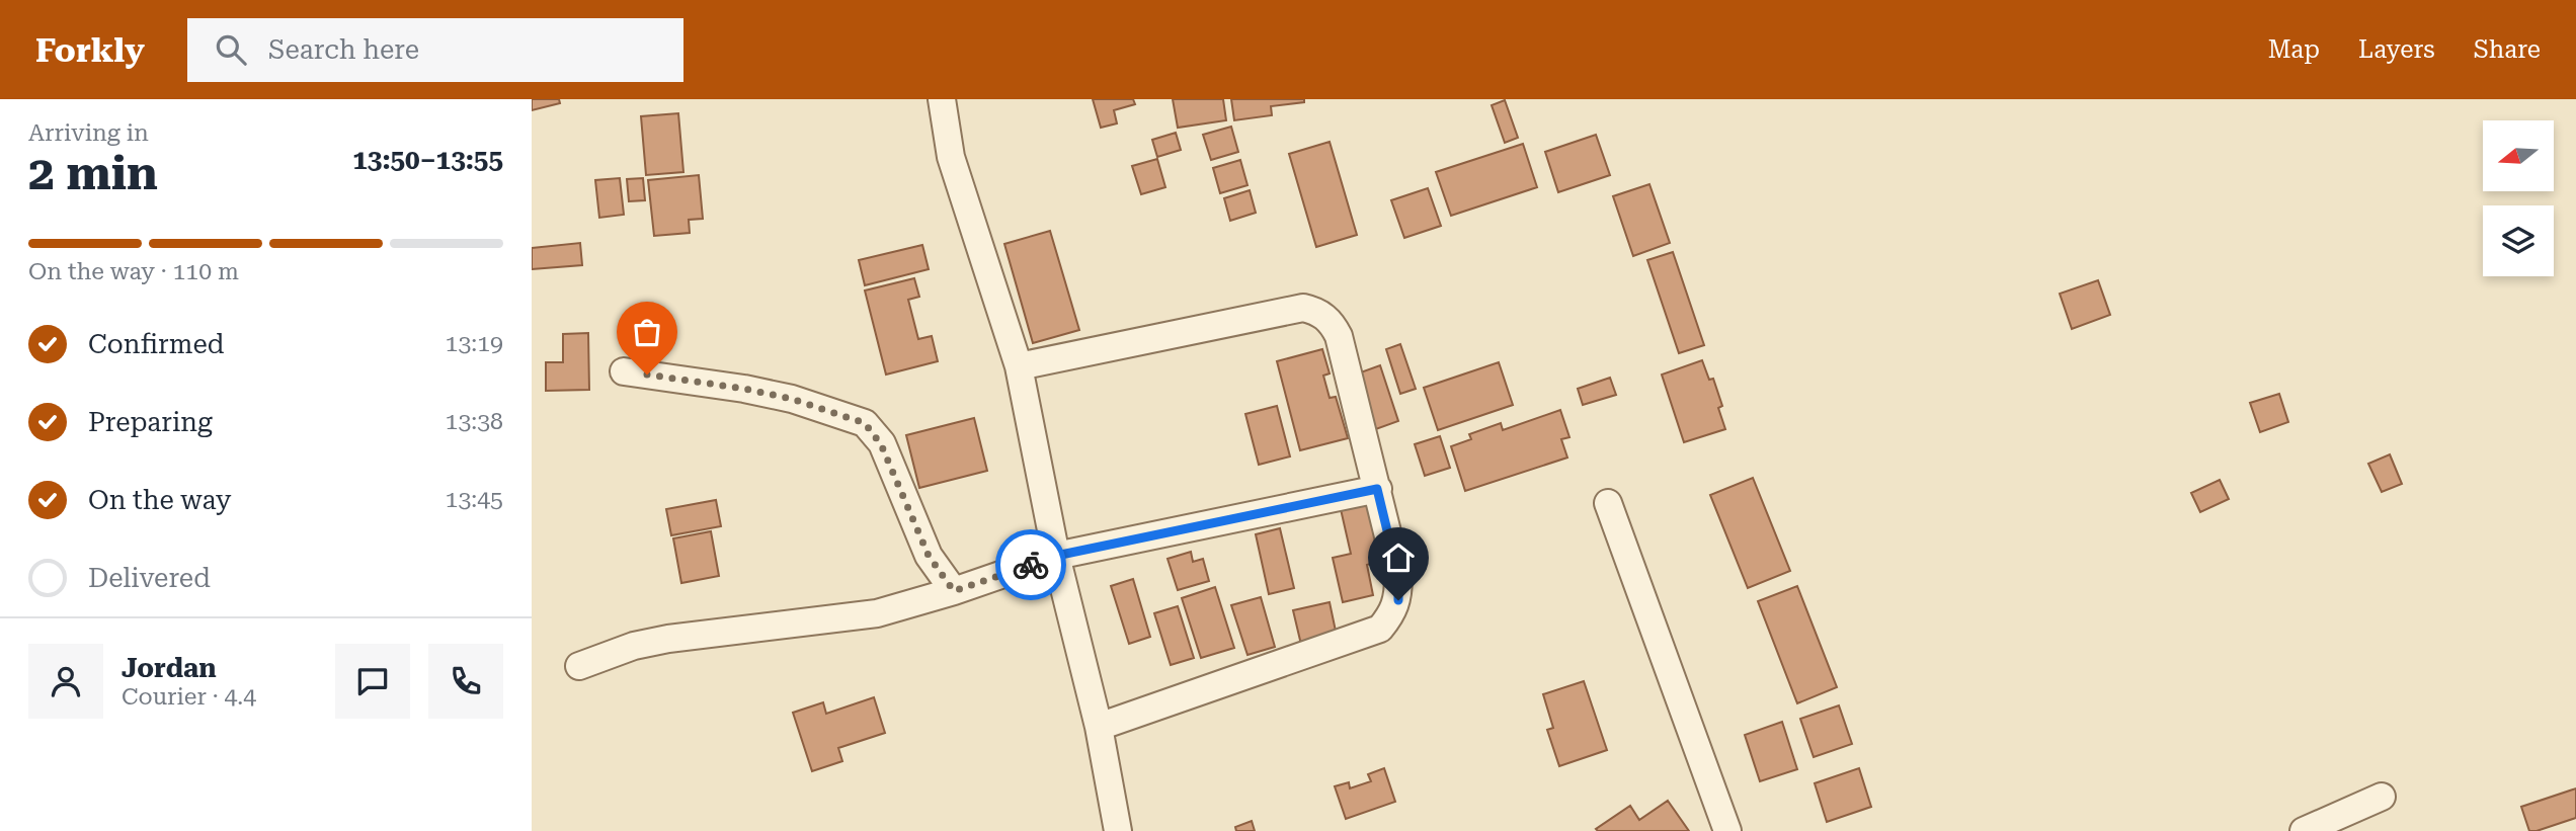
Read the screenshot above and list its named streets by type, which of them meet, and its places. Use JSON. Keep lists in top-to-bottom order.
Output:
{
  "north": "left",
  "page": {
    "header": "Forkly",
    "search": "Search here",
    "nav": ["Map", "Layers", "Share"],
    "heading": ["2 min", "Arriving in", "13:50–13:55"],
    "panel": ["Jordan", "Courier · 4.4"],
    "bar": "On the way · 110 m",
    "list": [
      ["Confirmed", "13:19"],
      ["Preparing", "13:38"],
      ["On the way", "13:45"],
      "Delivered"
    ]
  }
}
